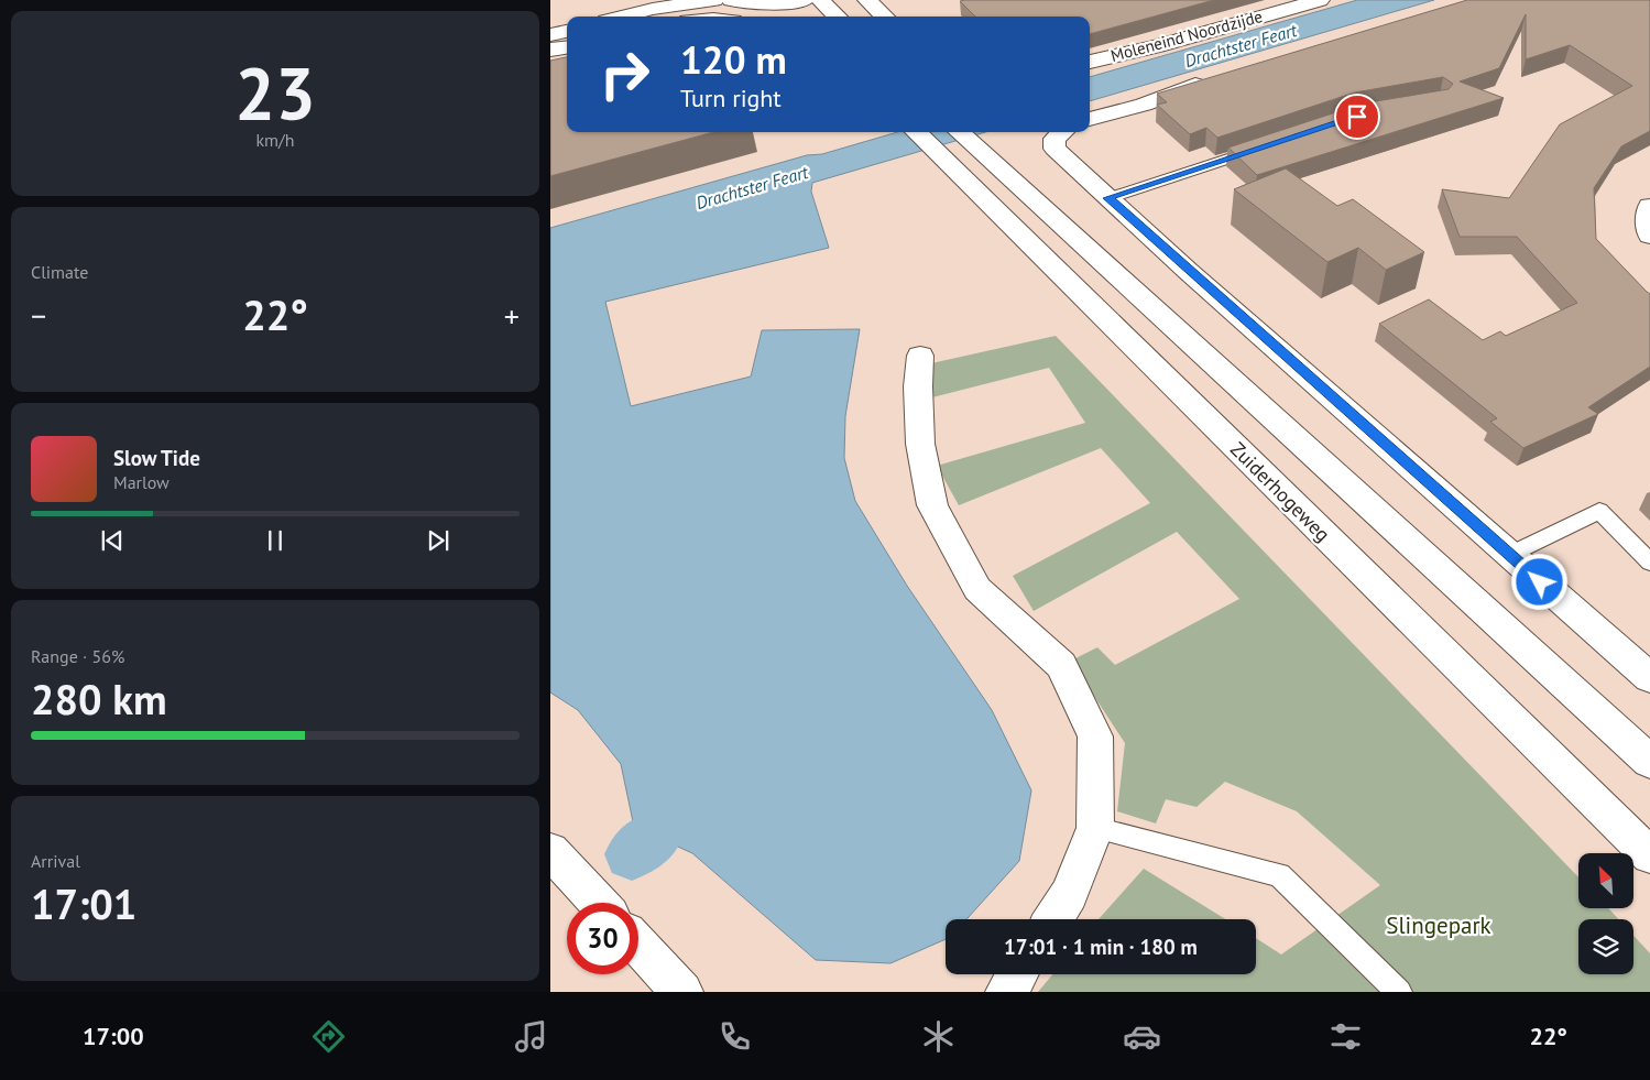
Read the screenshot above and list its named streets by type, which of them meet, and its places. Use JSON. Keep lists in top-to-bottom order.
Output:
{
  "streets": {
    "street": ["Moleneind Noordzijde", "Zuiderhogeweg"]
  },
  "water": ["Drachtster Feart"],
  "parks": ["Slingepark"],
  "north": "top left",
  "page": {
    "tile": [
      ["23", "km/h"],
      "Climate",
      ["Range · 56%", "280 km"],
      ["Arrival", "17:01"]
    ],
    "turn": ["120 m", "Turn right"],
    "heat": ["−", "22°", "+"],
    "song": ["Slow Tide", "Marlow"],
    "limit": "30",
    "trip": "17:01 · 1 min · 180 m",
    "tabs": ["17:00", "22°"]
  }
}
